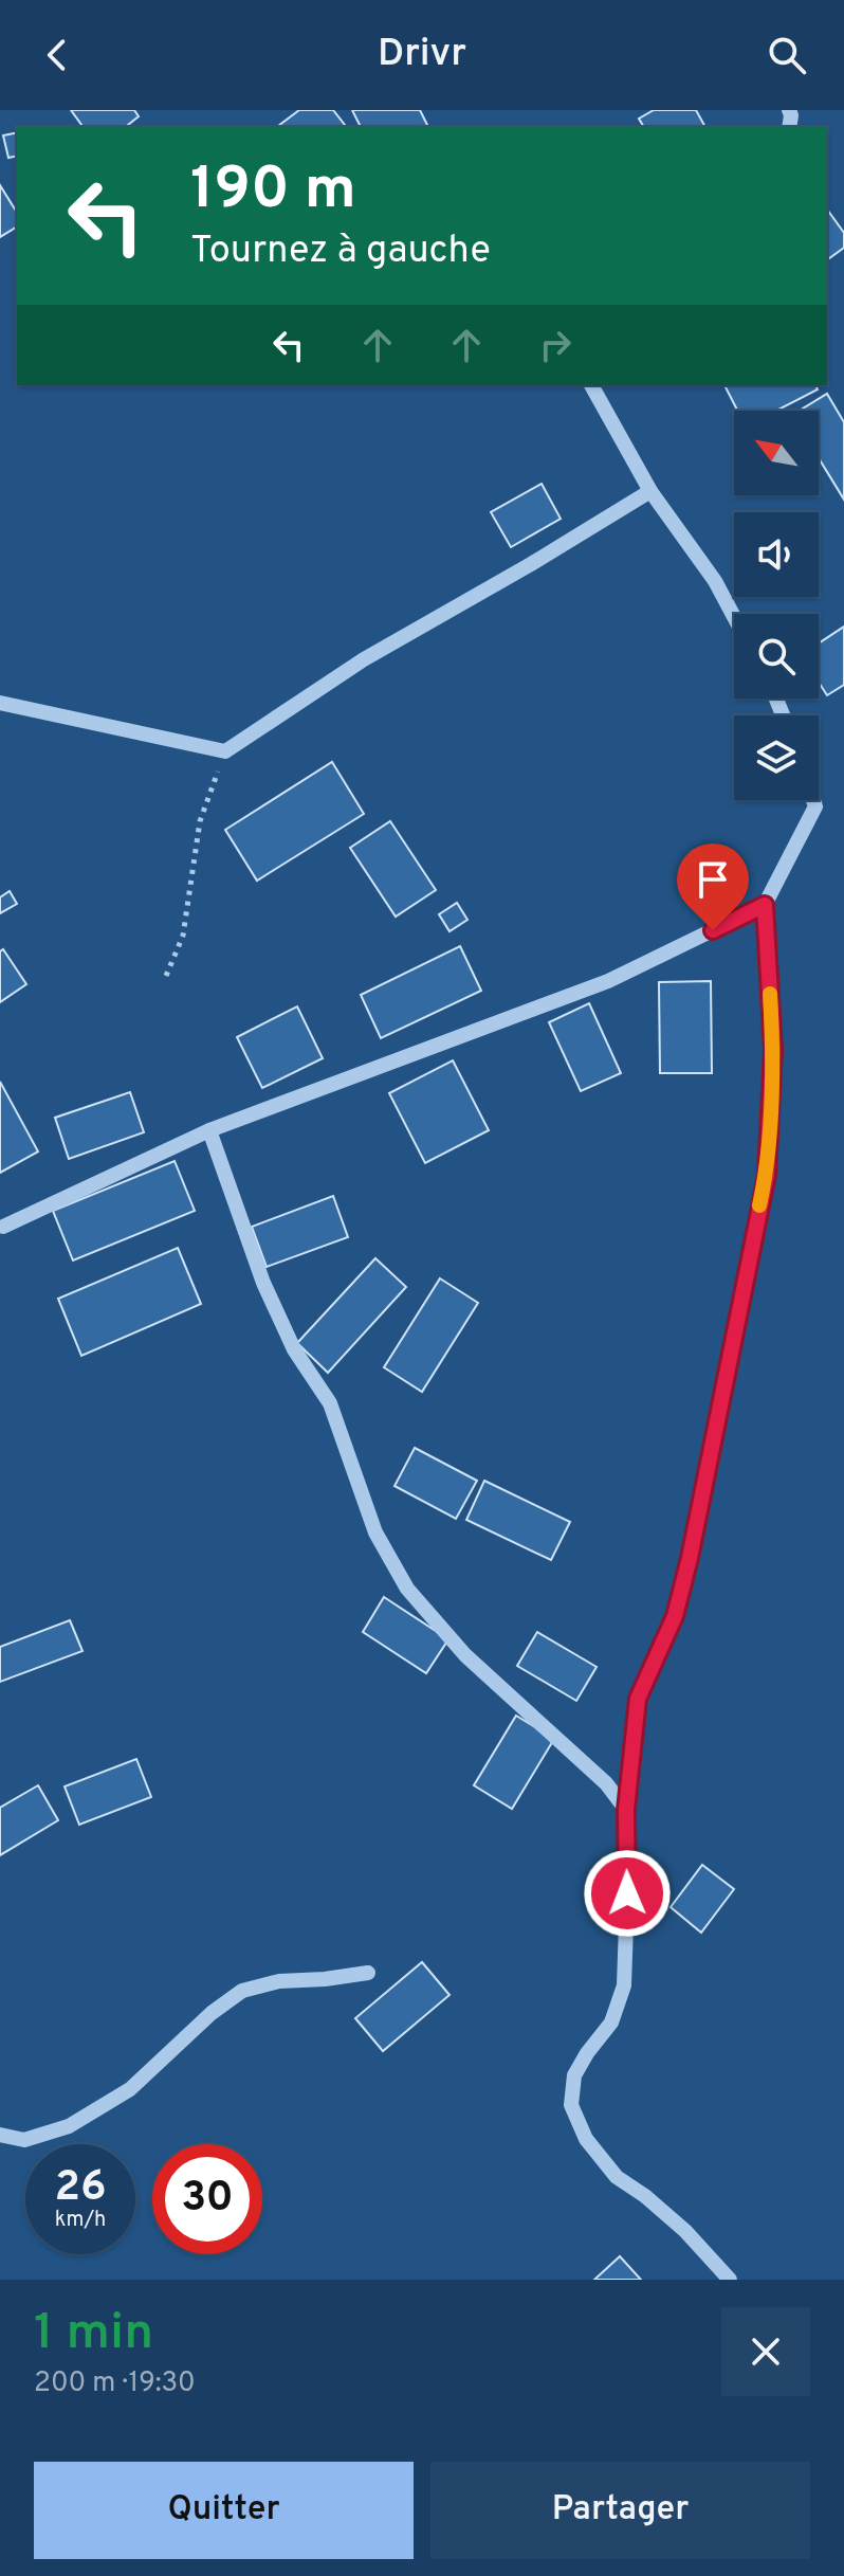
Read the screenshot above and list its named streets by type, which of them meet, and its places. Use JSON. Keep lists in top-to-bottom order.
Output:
{
  "north": "top left",
  "page": {
    "header": "Drivr",
    "turn": ["190 m", "Tournez à gauche"],
    "speed": "26 km/h",
    "limit": "30",
    "heading": ["1 min", "200 m · 19:30"],
    "buttons": ["Quitter", "Partager"]
  }
}
